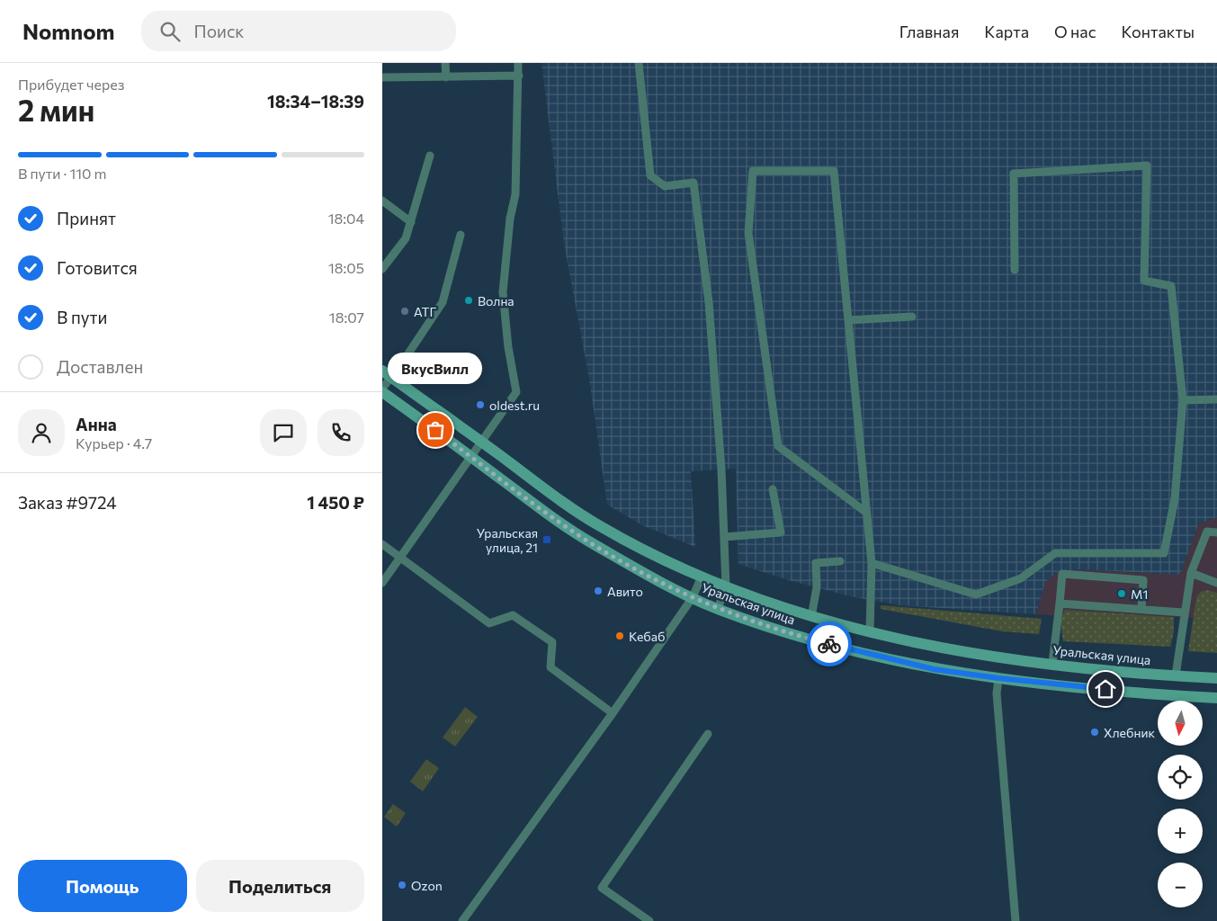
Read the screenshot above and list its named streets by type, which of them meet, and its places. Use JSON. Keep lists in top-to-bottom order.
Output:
{
  "streets": {
    "main road": ["Уральская улица"]
  },
  "places": {
    "other": [
      "Волна",
      "АТГ",
      "oldest.ru",
      "ВкусВилл",
      "Авито",
      "М1",
      "Кебаб",
      "Хлебник",
      "Ozon"
    ],
    "transit": ["Уральская улица, 21"]
  },
  "north": "bottom",
  "page": {
    "header": "Nomnom",
    "search": "Поиск",
    "nav": [
      "Главная",
      "Карта",
      "О нас",
      "Контакты"
    ],
    "heading": ["2 мин", "Прибудет через", "18:34–18:39"],
    "panel": [
      "Анна",
      "Курьер · 4.7",
      "Заказ #9724",
      "1 450 ₽"
    ],
    "bar": "В пути · 110 m",
    "list": [
      ["Принят", "18:04"],
      ["Готовится", "18:05"],
      ["В пути", "18:07"],
      "Доставлен"
    ],
    "bubble": "ВкусВилл",
    "map_buttons": ["+", "−"],
    "buttons": ["Помощь", "Поделиться"]
  }
}
